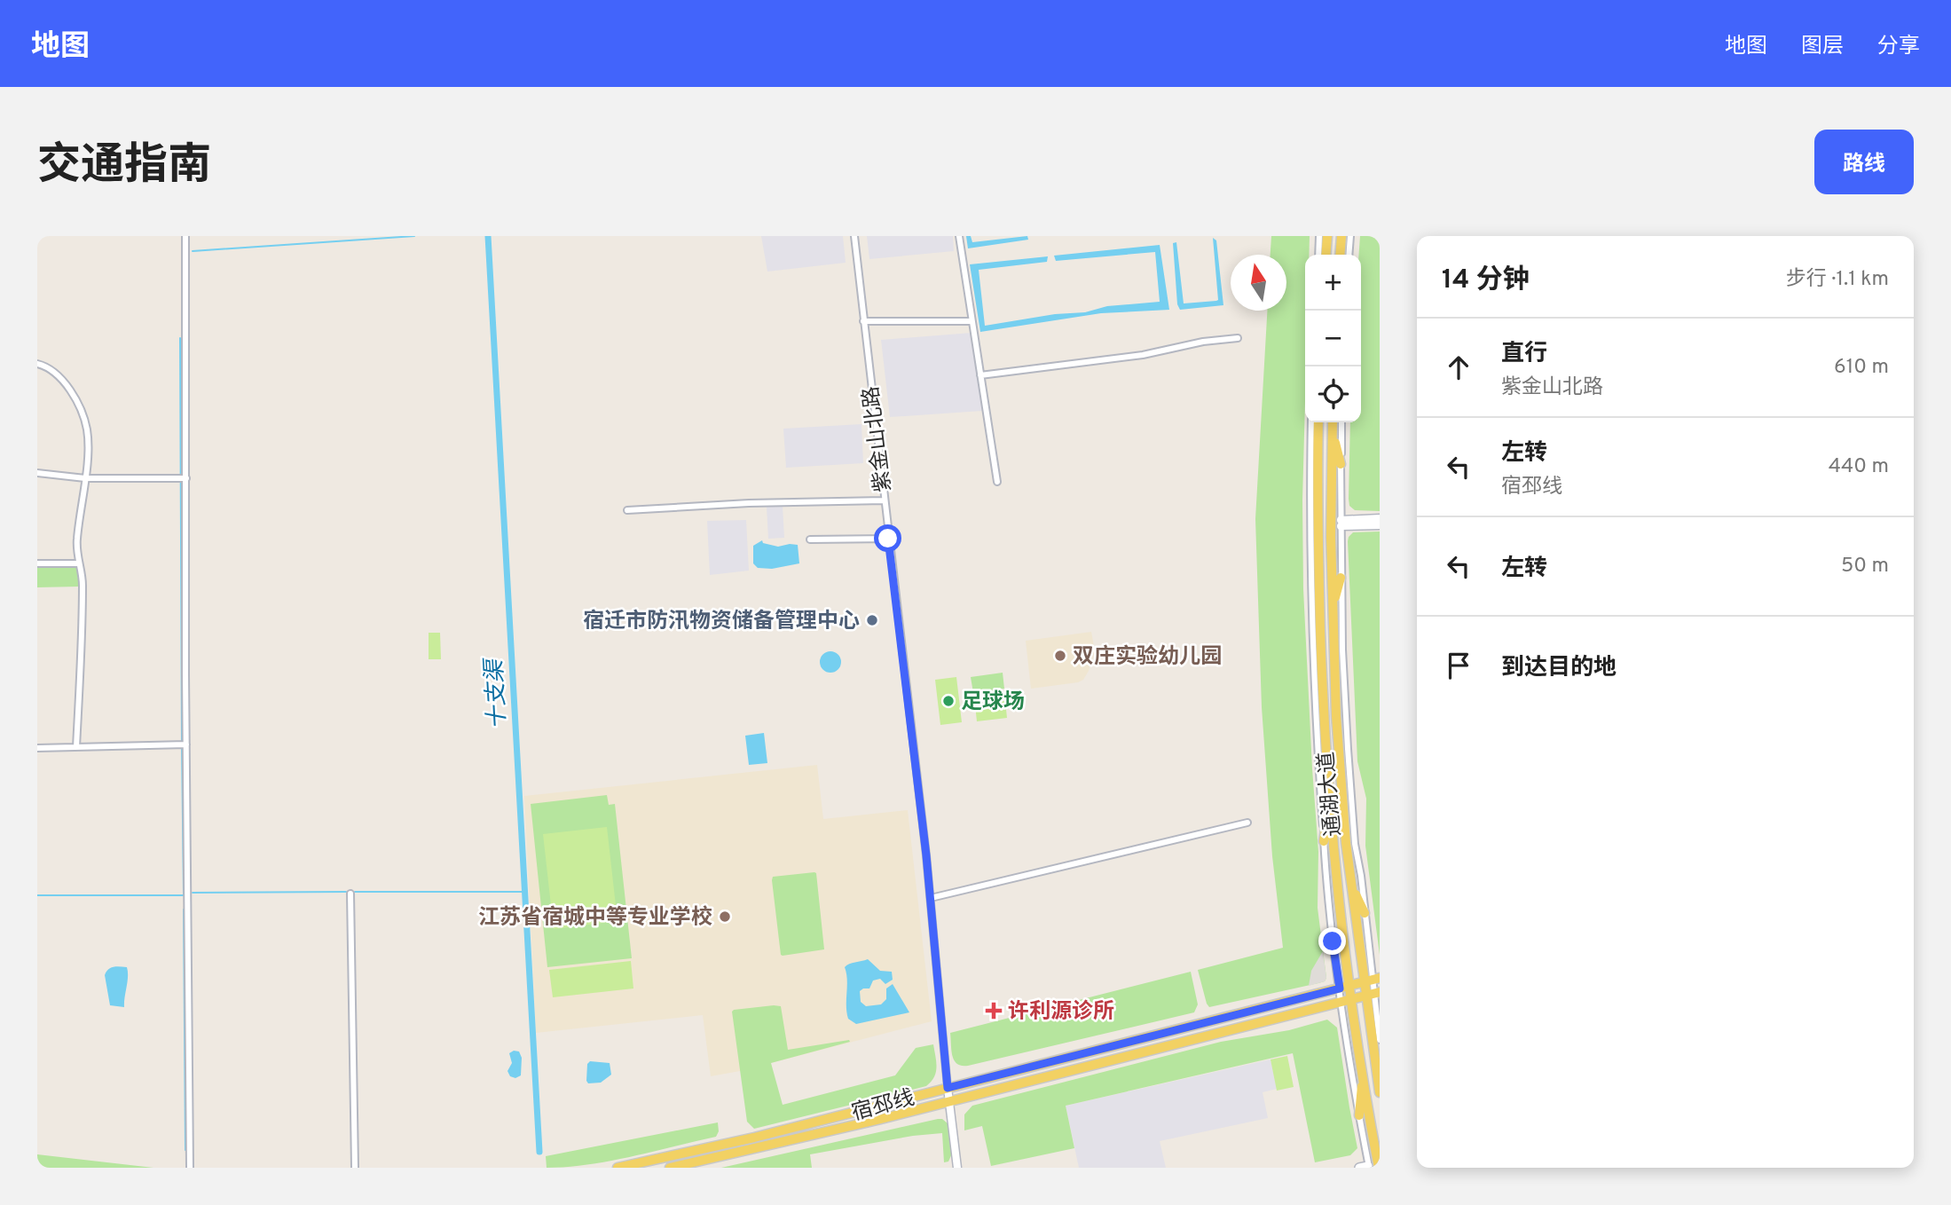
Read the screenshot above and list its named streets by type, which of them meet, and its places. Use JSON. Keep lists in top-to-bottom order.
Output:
{
  "streets": {
    "main road": ["通湖大道", "宿邳线"],
    "street": ["紫金山北路"]
  },
  "crossings": [
    ["紫金山北路", "宿邳线"],
    ["通湖大道", "宿邳线"]
  ],
  "water": ["十支渠"],
  "places": {
    "other": [
      "宿迁市防汛物资储备管理中心",
      "双庄实验幼儿园",
      "足球场",
      "江苏省宿城中等专业学校"
    ],
    "health": ["许利源诊所"]
  },
  "north": "top",
  "page": {
    "header": "地图",
    "nav": ["地图", "图层", "分享"],
    "title": "交通指南",
    "buttons": "路线",
    "heading": ["14 分钟", "步行 · 1.1 km"],
    "map_buttons": ["+", "−"],
    "list": [
      ["直行", "紫金山北路", "610 m"],
      ["左转", "宿邳线", "440 m"],
      ["左转", "50 m"],
      "到达目的地"
    ]
  }
}
